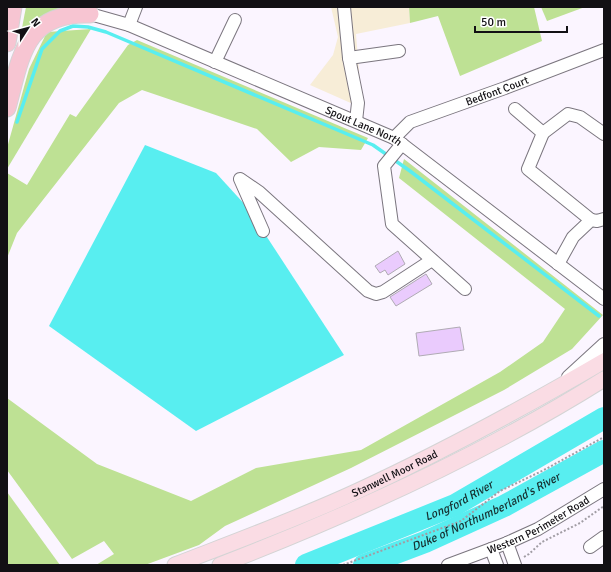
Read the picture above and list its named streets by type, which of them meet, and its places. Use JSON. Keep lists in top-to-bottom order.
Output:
{
  "streets": {
    "main road": ["Stanwell Moor Road"],
    "street": ["Bedfont Court", "Spout Lane North", "Western Perimeter Road"]
  },
  "crossings": [
    ["Bedfont Court", "Spout Lane North"]
  ],
  "water": ["Longford River", "Duke of Northumberland's River"],
  "scale_bar": "50 m",
  "north": "top right"
}
